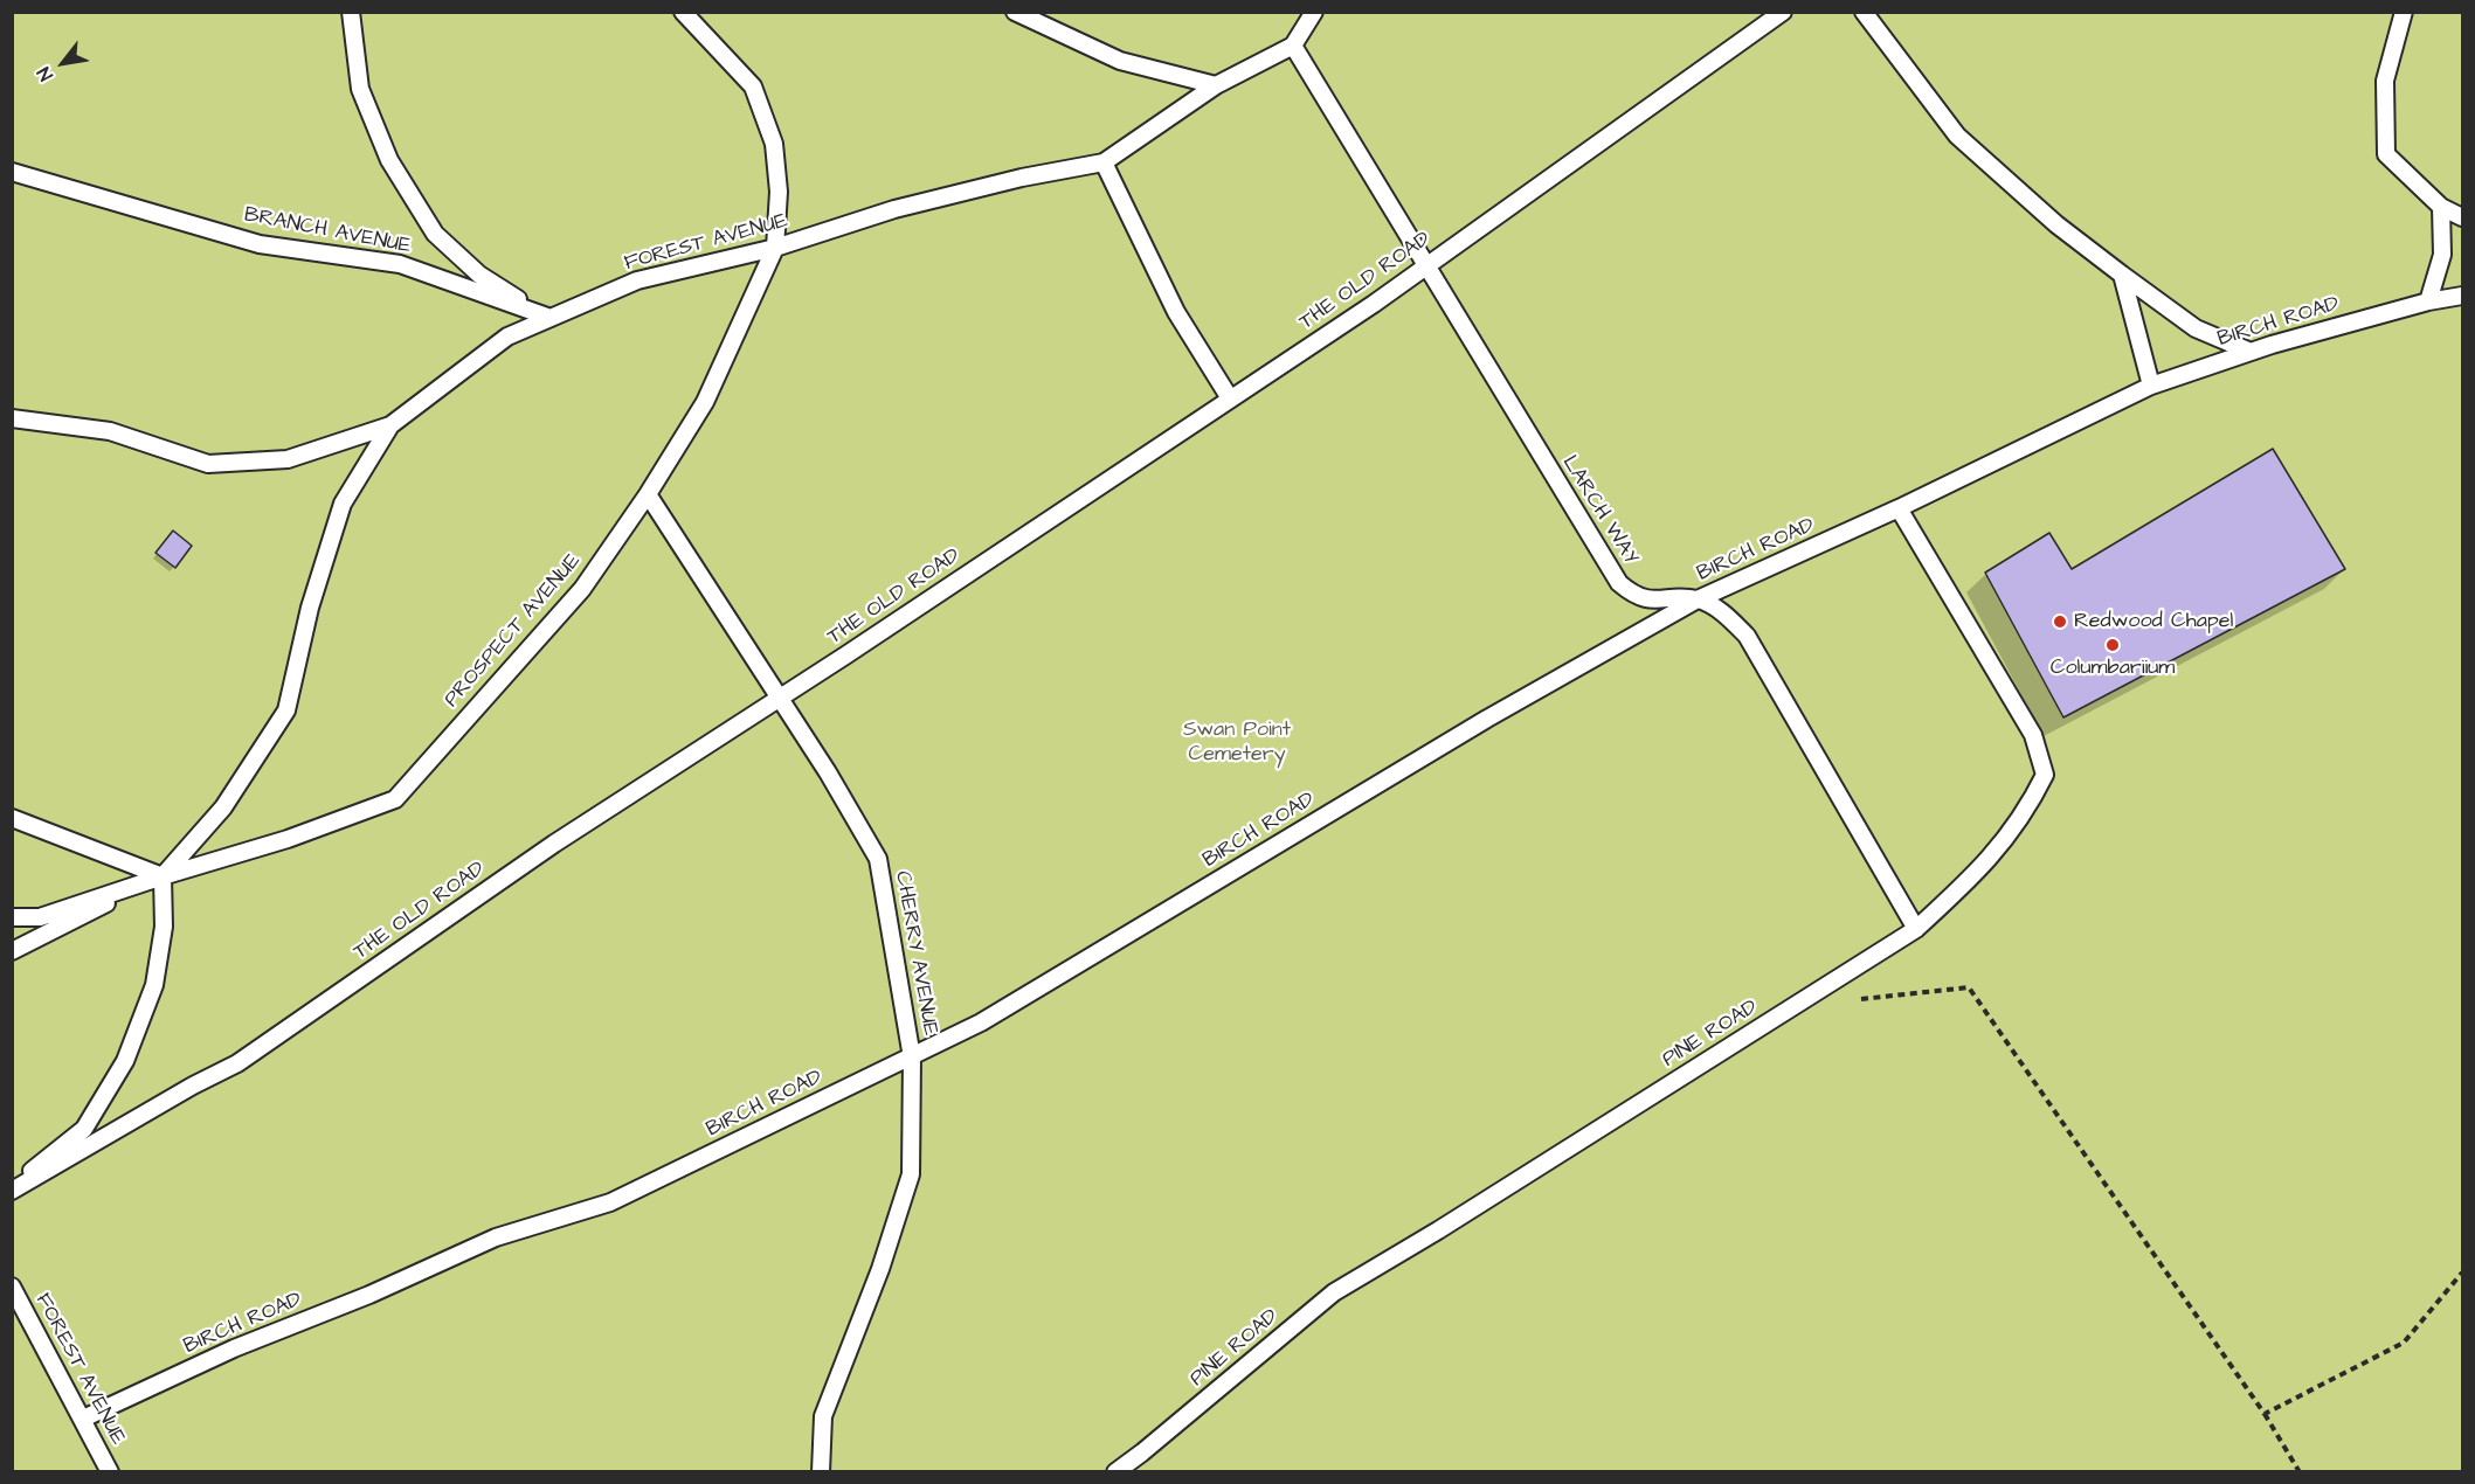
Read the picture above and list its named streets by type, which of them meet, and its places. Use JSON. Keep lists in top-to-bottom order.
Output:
{
  "streets": {
    "lane": [
      "BRANCH AVENUE",
      "FOREST AVENUE",
      "THE OLD ROAD",
      "BIRCH ROAD",
      "LARCH WAY",
      "PROSPECT AVENUE",
      "CHERRY AVENUE",
      "PINE ROAD"
    ]
  },
  "crossings": [
    ["BRANCH AVENUE", "FOREST AVENUE"],
    ["FOREST AVENUE", "BIRCH ROAD"],
    ["FOREST AVENUE", "LARCH WAY"],
    ["FOREST AVENUE", "PROSPECT AVENUE"],
    ["THE OLD ROAD", "LARCH WAY"],
    ["THE OLD ROAD", "CHERRY AVENUE"],
    ["BIRCH ROAD", "LARCH WAY"],
    ["BIRCH ROAD", "CHERRY AVENUE"],
    ["BIRCH ROAD", "PINE ROAD"],
    ["PROSPECT AVENUE", "CHERRY AVENUE"]
  ],
  "parks": ["Swan Point Cemetery"],
  "places": ["Redwood Chapel", "Columbariium"],
  "north": "bottom left"
}
